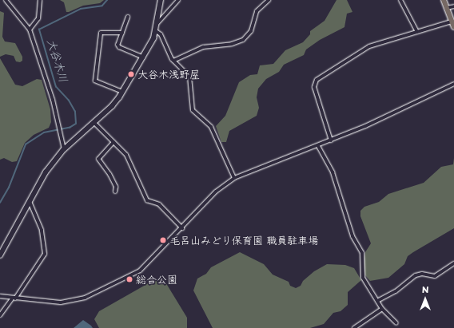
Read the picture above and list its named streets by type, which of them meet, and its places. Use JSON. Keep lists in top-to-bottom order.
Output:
{
  "water": ["大谷木川"],
  "places": ["大谷木浅野屋", "毛呂山みどり保育園 職員駐車場", "総合公園"],
  "north": "top"
}
